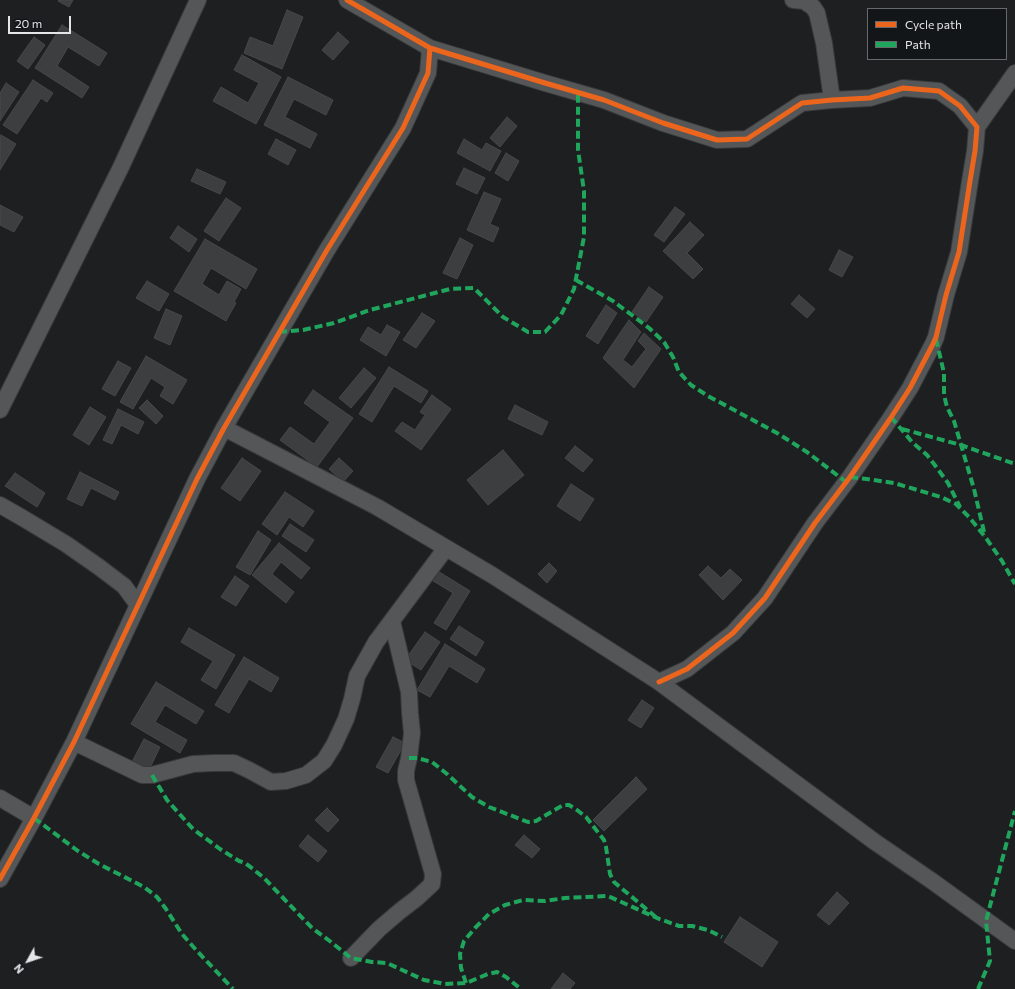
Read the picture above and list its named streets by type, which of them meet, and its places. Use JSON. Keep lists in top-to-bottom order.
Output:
{
  "legend": ["Cycle path", "Path"],
  "scale_bar": "20 m",
  "north": "bottom left"
}
